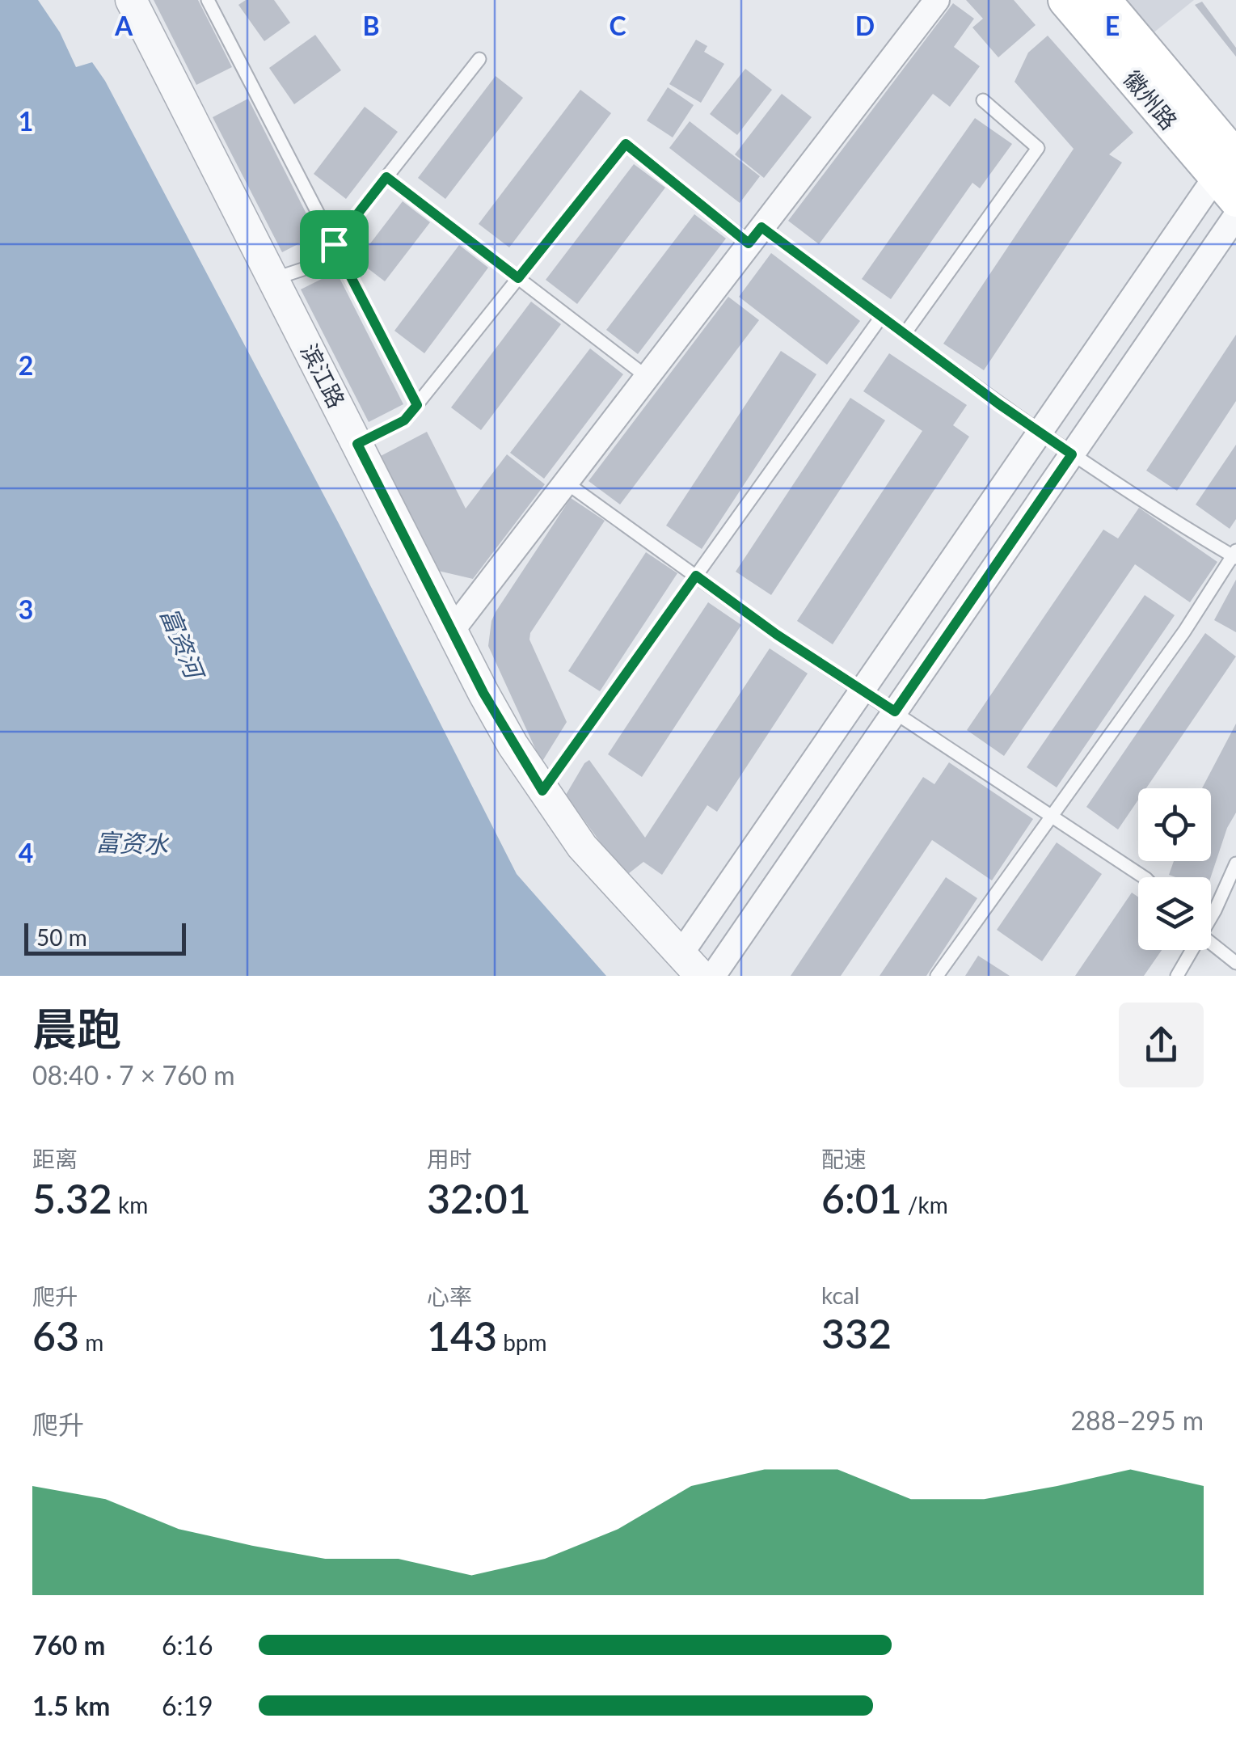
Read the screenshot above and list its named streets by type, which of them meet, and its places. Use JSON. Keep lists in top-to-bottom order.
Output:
{
  "streets": {
    "main road": ["徽州路"],
    "street": ["滨江路"]
  },
  "water": ["富资河", "富资水"],
  "scale_bar": "50 m",
  "page": {
    "scale": "50 m",
    "heading": ["晨跑", "08:40 · 7 × 760 m"],
    "stats": [
      ["距离", "5.32 km"],
      ["用时", "32:01"],
      ["配速", "6:01 /km"],
      ["爬升", "63 m"],
      ["心率", "143 bpm"],
      ["kcal", "332"]
    ],
    "chart": ["爬升", "288–295 m"],
    "list": [
      {
        "name": "760 m",
        "note": "6:16"
      },
      {
        "name": "1.5 km",
        "note": "6:19"
      }
    ]
  },
  "grid": {
    "columns": [
      "A",
      "B",
      "C",
      "D",
      "E"
    ],
    "rows": [
      "1",
      "2",
      "3",
      "4"
    ]
  }
}
